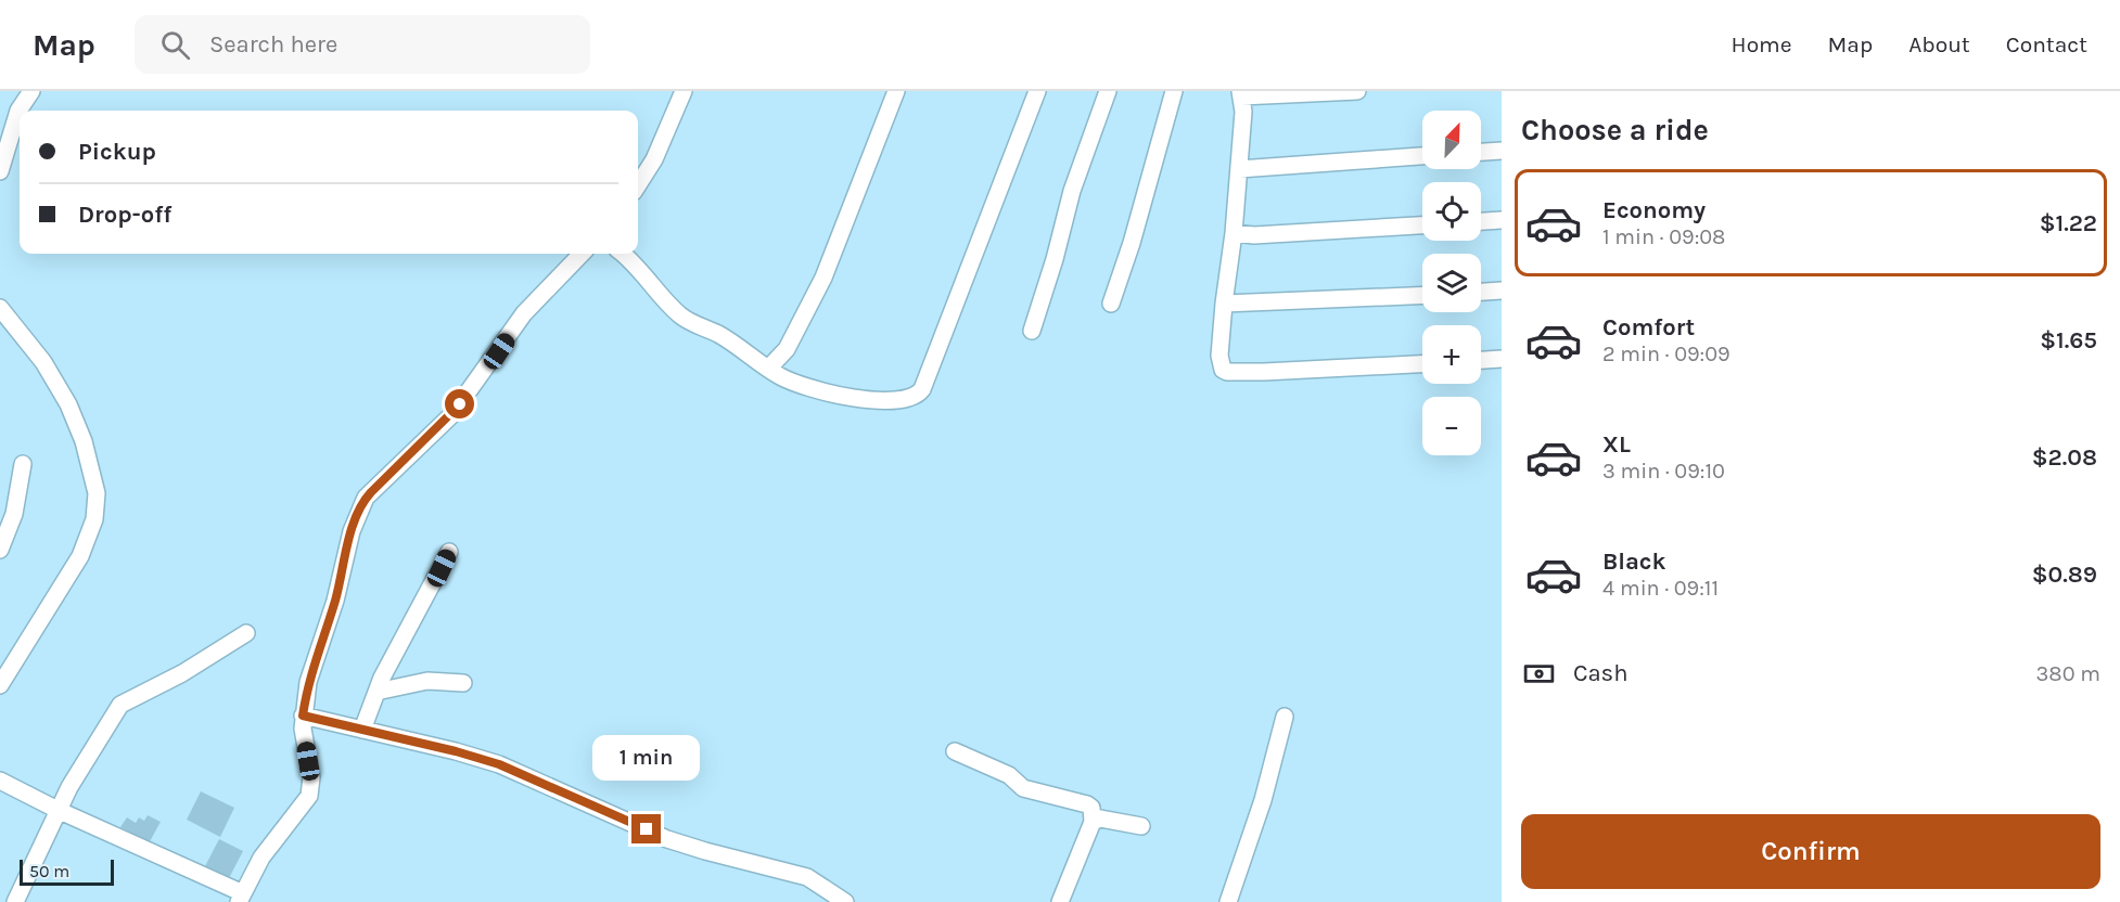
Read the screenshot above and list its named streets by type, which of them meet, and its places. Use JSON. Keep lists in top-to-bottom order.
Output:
{
  "scale_bar": "50 m",
  "north": "top right",
  "page": {
    "header": "Map",
    "search": "Search here",
    "nav": [
      "Home",
      "Map",
      "About",
      "Contact"
    ],
    "heading": "Choose a ride",
    "map_buttons": ["+", "−"],
    "banner": ["Pickup", "Drop-off"],
    "list": [
      {
        "name": "Economy",
        "note": "1 min · 09:08",
        "value": "$1.22"
      },
      {
        "name": "Comfort",
        "note": "2 min · 09:09",
        "value": "$1.65"
      },
      {
        "name": "XL",
        "note": "3 min · 09:10",
        "value": "$2.08"
      },
      {
        "name": "Black",
        "note": "4 min · 09:11",
        "value": "$0.89"
      }
    ],
    "pay": ["Cash", "380 m"],
    "bubble": "1 min",
    "buttons": "Confirm",
    "scale": "50 m"
  }
}
